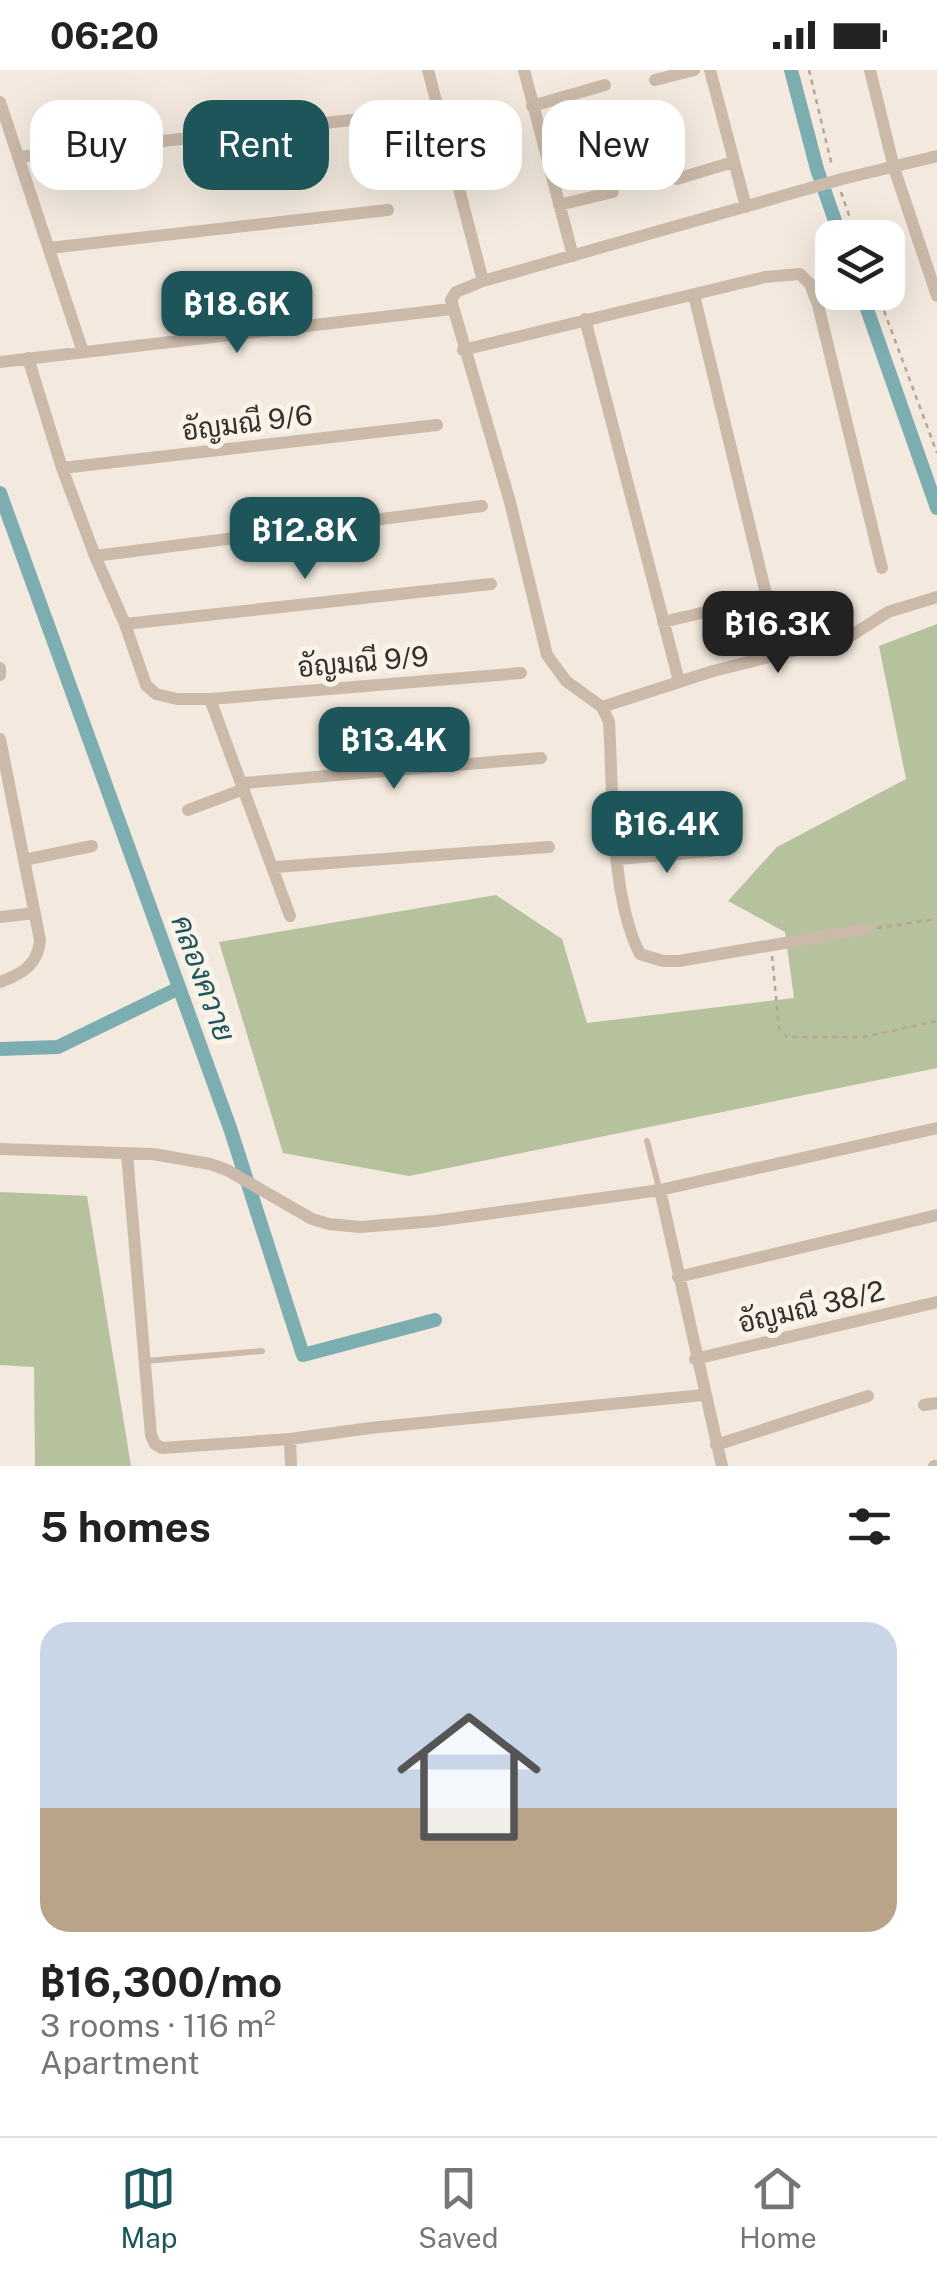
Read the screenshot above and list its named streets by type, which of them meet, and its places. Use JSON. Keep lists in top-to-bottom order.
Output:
{
  "streets": {
    "street": ["อัญมณี 9/6", "อัญมณี 9/9", "อัญมณี 38/2"]
  },
  "water": ["คลองควาย"],
  "page": {
    "status": "06:20",
    "chip": [
      "Buy",
      "Rent",
      "Filters",
      "New"
    ],
    "price": [
      "฿18.6K",
      "฿12.8K",
      "฿16.3K",
      "฿13.4K",
      "฿16.4K"
    ],
    "heading": "5 homes",
    "list": [
      {
        "name": "฿16,300/mo",
        "note": "3 rooms · 116 m² · Apartment"
      }
    ],
    "tabs": ["Map", "Saved", "Home"]
  }
}
